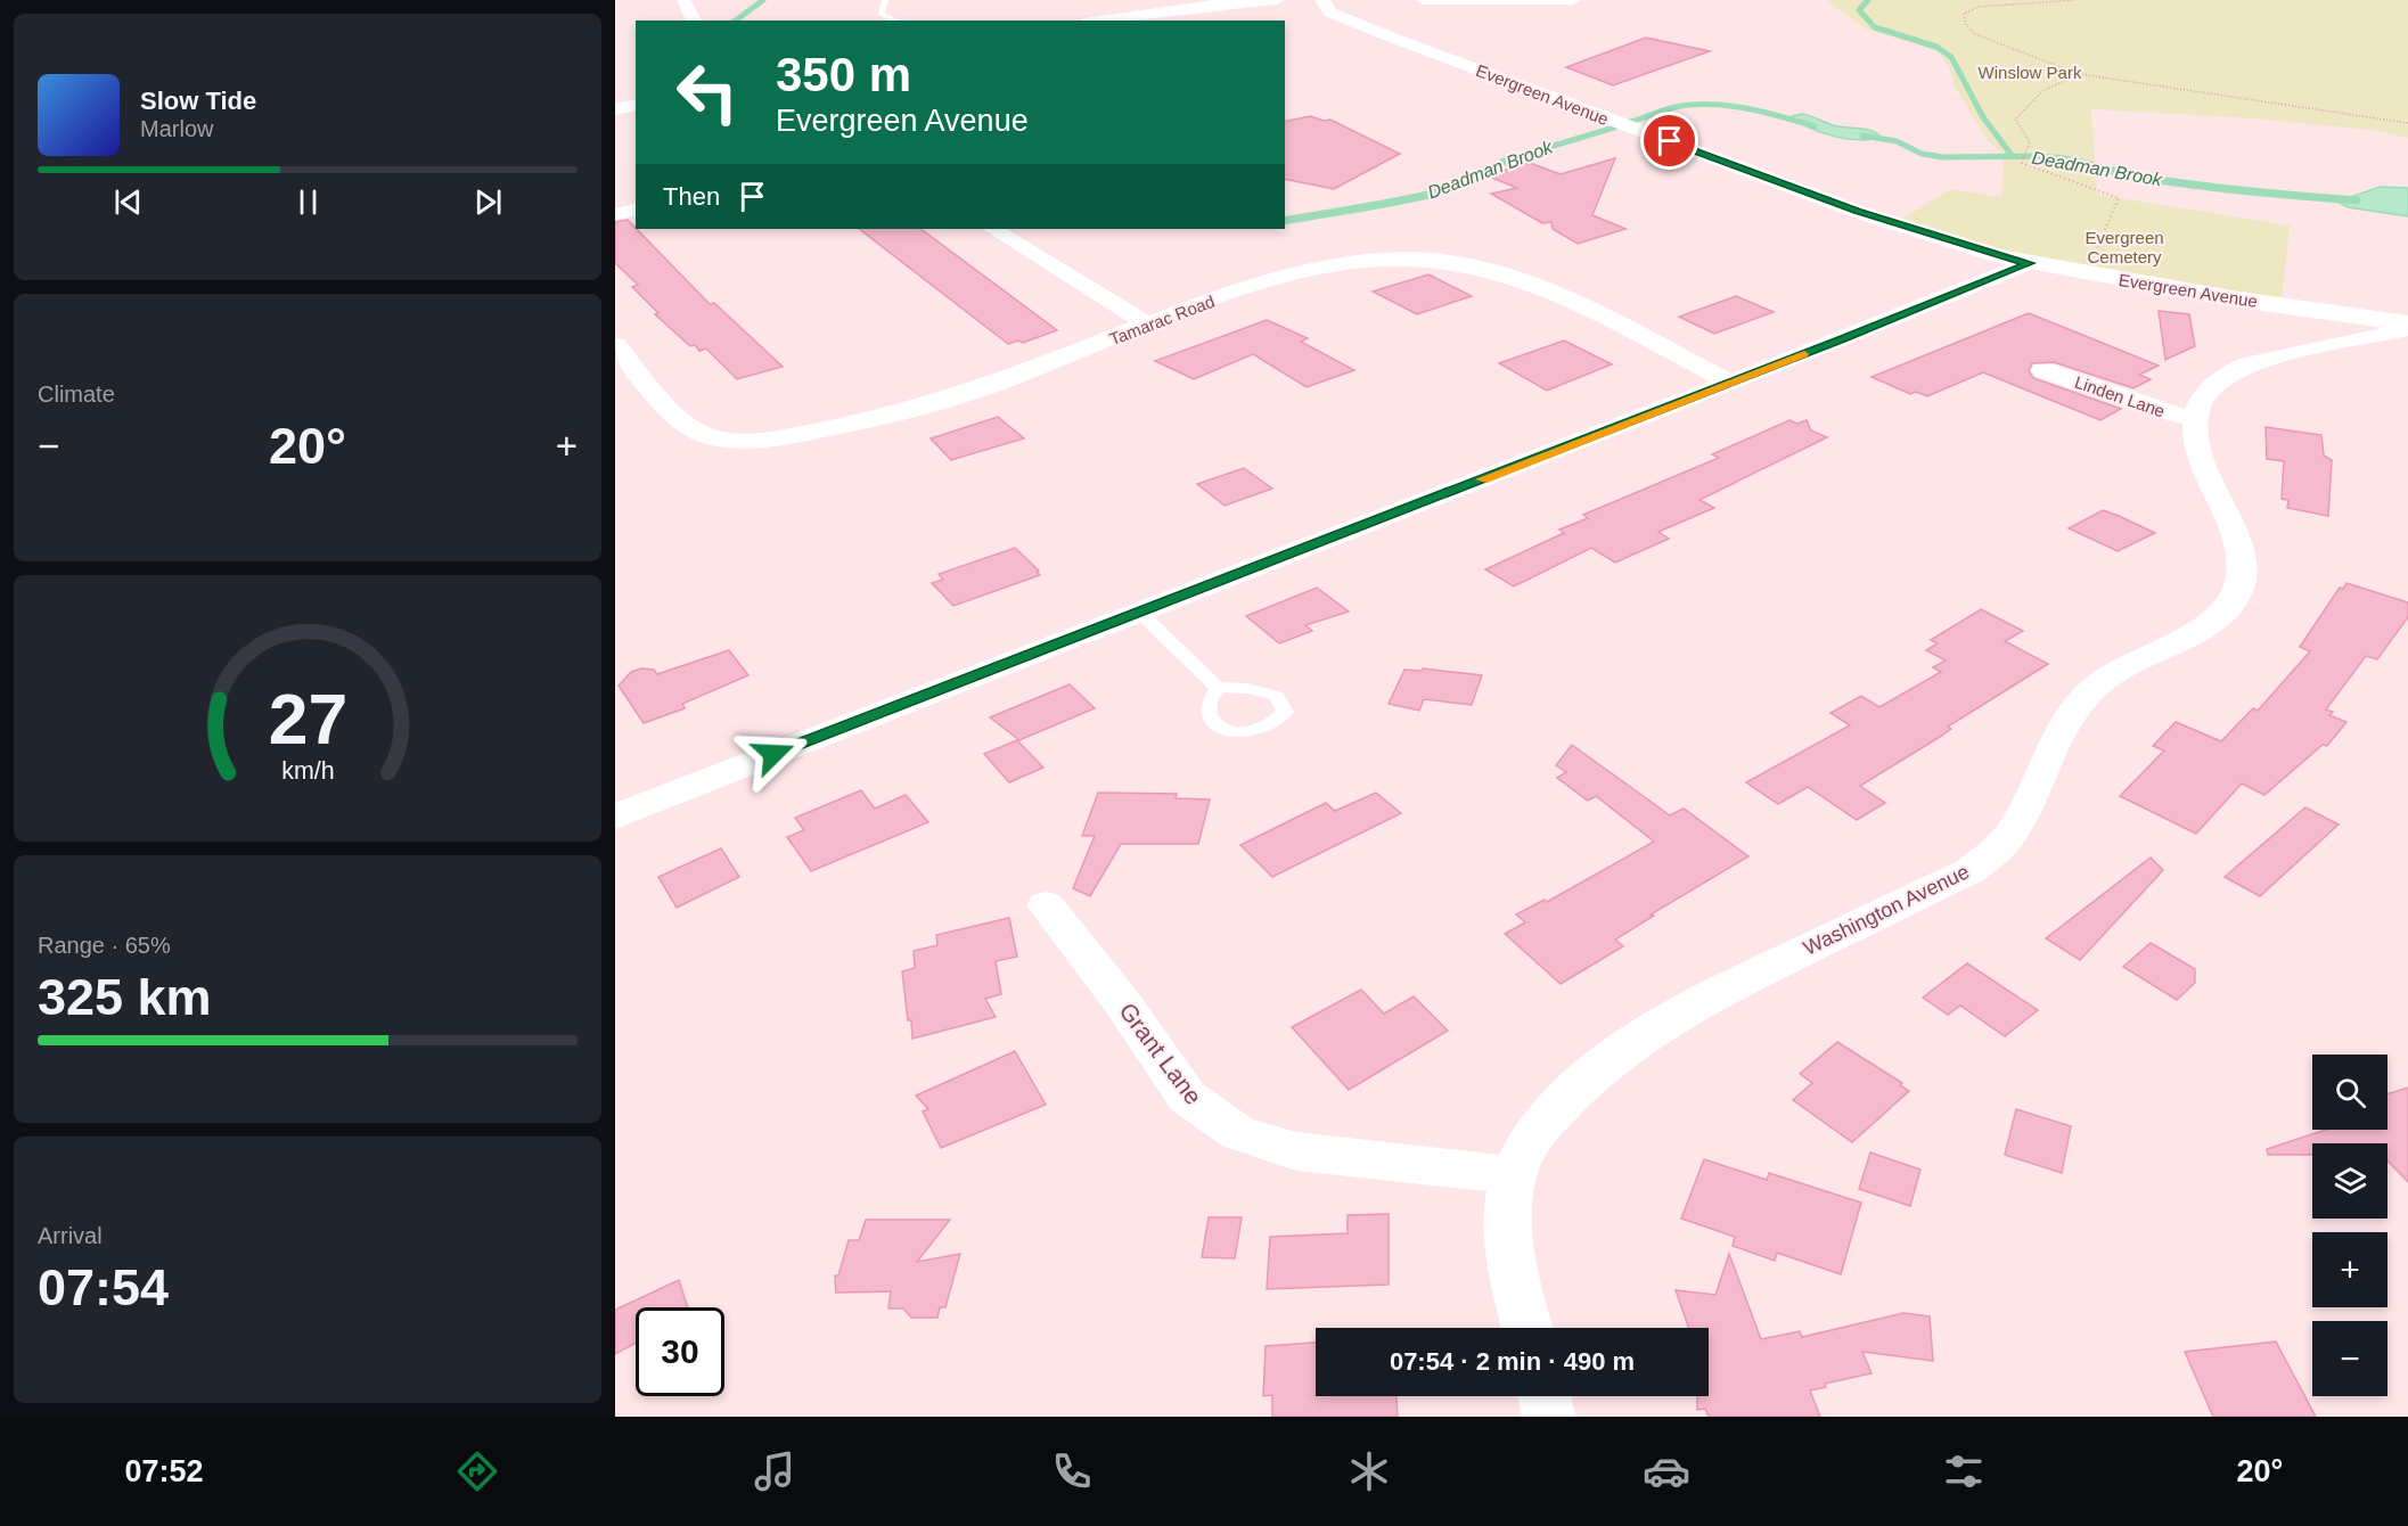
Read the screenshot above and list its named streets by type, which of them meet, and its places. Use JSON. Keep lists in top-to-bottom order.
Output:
{
  "streets": {
    "main road": ["Evergreen Avenue"],
    "street": [
      "Tamarac Road",
      "Linden Lane",
      "Washington Avenue",
      "Grant Lane"
    ]
  },
  "crossings": [
    ["Linden Lane", "Washington Avenue"],
    ["Washington Avenue", "Grant Lane"]
  ],
  "water": ["Deadman Brook"],
  "parks": ["Winslow Park", "Evergreen Cemetery"],
  "page": {
    "turn": ["350 m", "Evergreen Avenue"],
    "song": ["Slow Tide", "Marlow"],
    "then": "Then",
    "tile": [
      "Climate",
      ["Range · 65%", "325 km"],
      ["Arrival", "07:54"]
    ],
    "heat": ["−", "20°", "+"],
    "map_buttons": ["+", "−"],
    "limit": "30",
    "trip": "07:54 · 2 min · 490 m",
    "tabs": ["07:52", "20°"],
    "gauge": ["27", "km/h"]
  }
}
